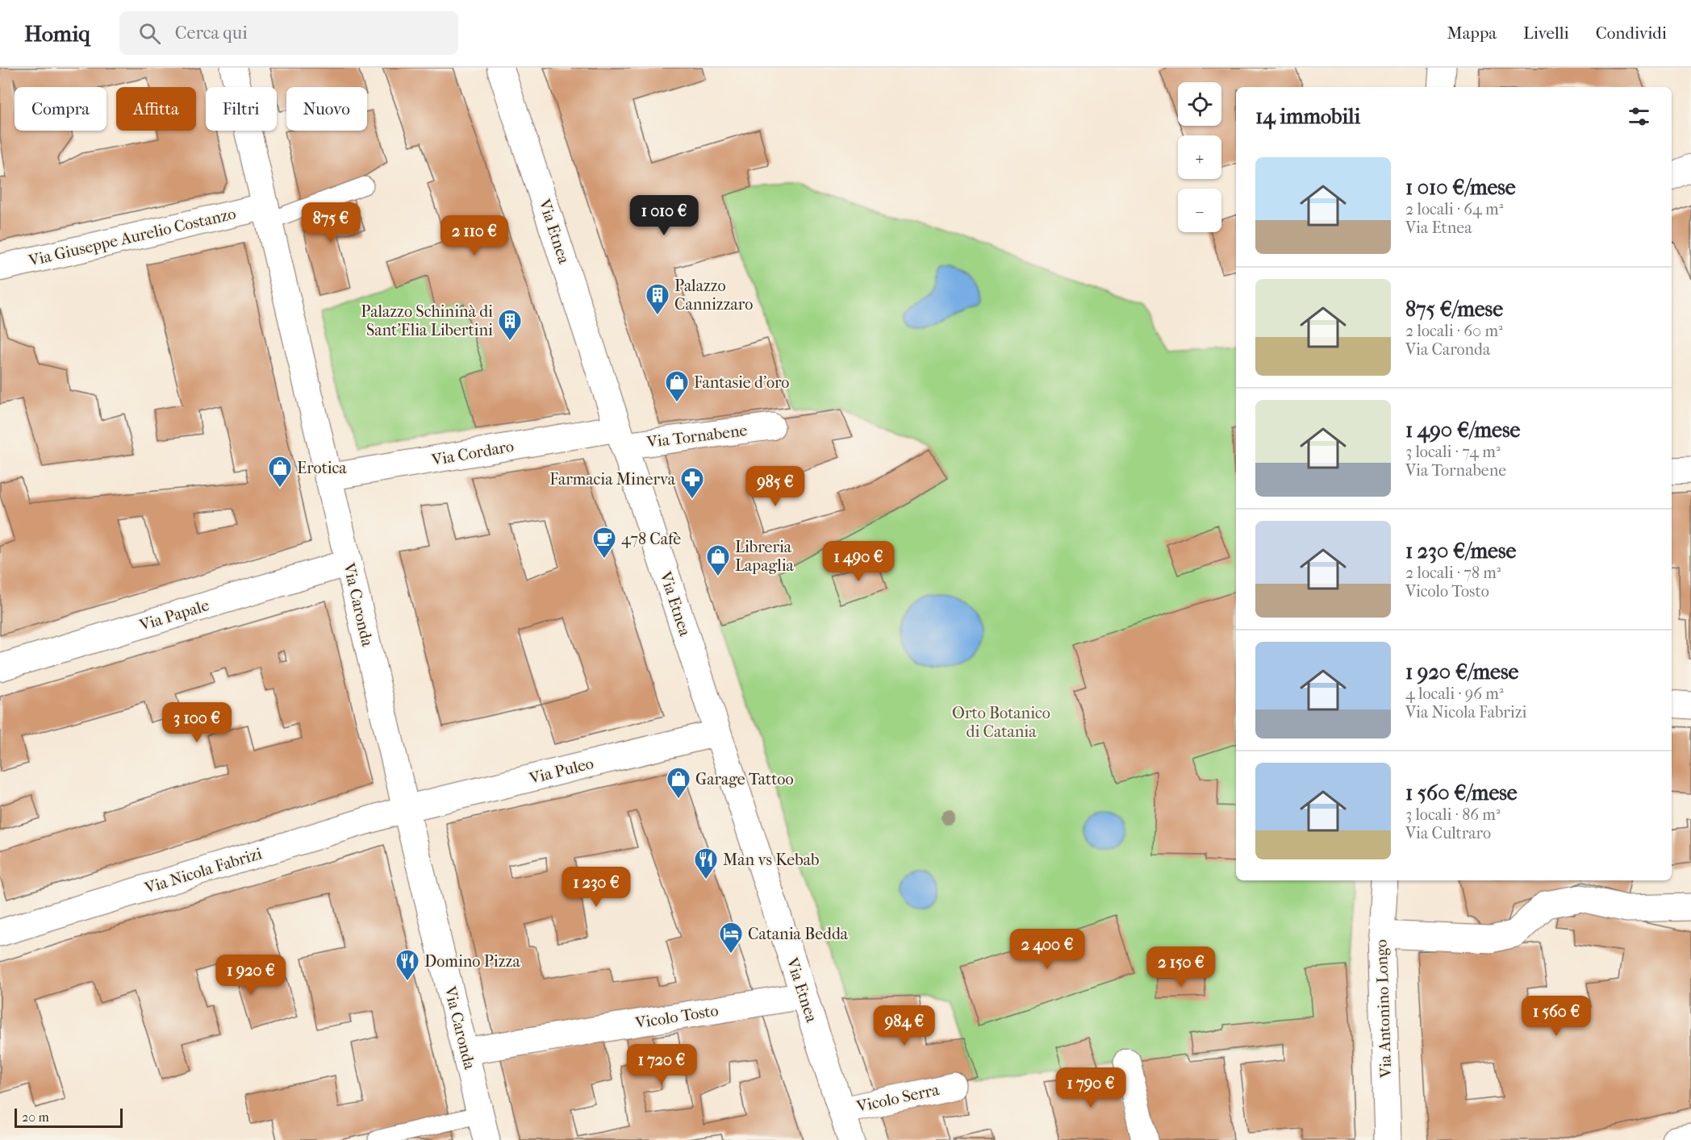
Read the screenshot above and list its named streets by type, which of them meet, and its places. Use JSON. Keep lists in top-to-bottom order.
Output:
{
  "streets": {
    "street": [
      "Via Etnea",
      "Via Giuseppe Aurelio Costanzo",
      "Via Tornabene",
      "Via Cordaro",
      "Via Caronda",
      "Via Papale",
      "Via Puleo",
      "Via Nicola Fabrizi",
      "Via Antonino Longo",
      "Vicolo Tosto",
      "Vicolo Serra"
    ]
  },
  "crossings": [
    ["Via Etnea", "Via Tornabene"],
    ["Via Etnea", "Via Cordaro"],
    ["Via Etnea", "Via Puleo"],
    ["Via Etnea", "Vicolo Tosto"],
    ["Via Etnea", "Vicolo Serra"],
    ["Via Giuseppe Aurelio Costanzo", "Via Caronda"],
    ["Via Tornabene", "Via Cordaro"],
    ["Via Cordaro", "Via Caronda"],
    ["Via Caronda", "Via Papale"],
    ["Via Caronda", "Via Puleo"],
    ["Via Caronda", "Via Nicola Fabrizi"],
    ["Via Caronda", "Vicolo Tosto"],
    ["Via Puleo", "Via Nicola Fabrizi"]
  ],
  "parks": ["Orto Botanico di Catania"],
  "places": {
    "building": ["Palazzo Cannizzaro", "Palazzo Schininà di Sant'Elia Libertini"],
    "shop": [
      "Fantasie d'oro",
      "Erotica",
      "Libreria Lapaglia",
      "Garage Tattoo"
    ],
    "pharmacy": ["Farmacia Minerva"],
    "cafe": ["478 Cafè"],
    "restaurant": ["Man vs Kebab", "Domino Pizza"],
    "hotel": ["Catania Bedda"]
  },
  "scale_bar": "20 m",
  "page": {
    "header": "Homiq",
    "search": "Cerca qui",
    "nav": ["Mappa", "Livelli", "Condividi"],
    "map_buttons": ["+", "−"],
    "chip": [
      "Compra",
      "Affitta",
      "Filtri",
      "Nuovo"
    ],
    "heading": "14 immobili",
    "list": [
      {
        "name": "1 010 €/mese",
        "note": "2 locali · 64 m² · Via Etnea"
      },
      {
        "name": "875 €/mese",
        "note": "2 locali · 60 m² · Via Caronda"
      },
      {
        "name": "1 490 €/mese",
        "note": "3 locali · 74 m² · Via Tornabene"
      },
      {
        "name": "1 230 €/mese",
        "note": "2 locali · 78 m² · Vicolo Tosto"
      },
      {
        "name": "1 920 €/mese",
        "note": "4 locali · 96 m² · Via Nicola Fabrizi"
      },
      {
        "name": "1 560 €/mese",
        "note": "3 locali · 86 m² · Via Cultraro"
      }
    ],
    "price": [
      "1 010 €",
      "875 €",
      "2 110 €",
      "985 €",
      "1 490 €",
      "3 100 €",
      "1 230 €",
      "2 400 €",
      "2 150 €",
      "1 920 €",
      "1 560 €",
      "984 €",
      "1 720 €",
      "1 790 €"
    ],
    "scale": "20 m"
  }
}
